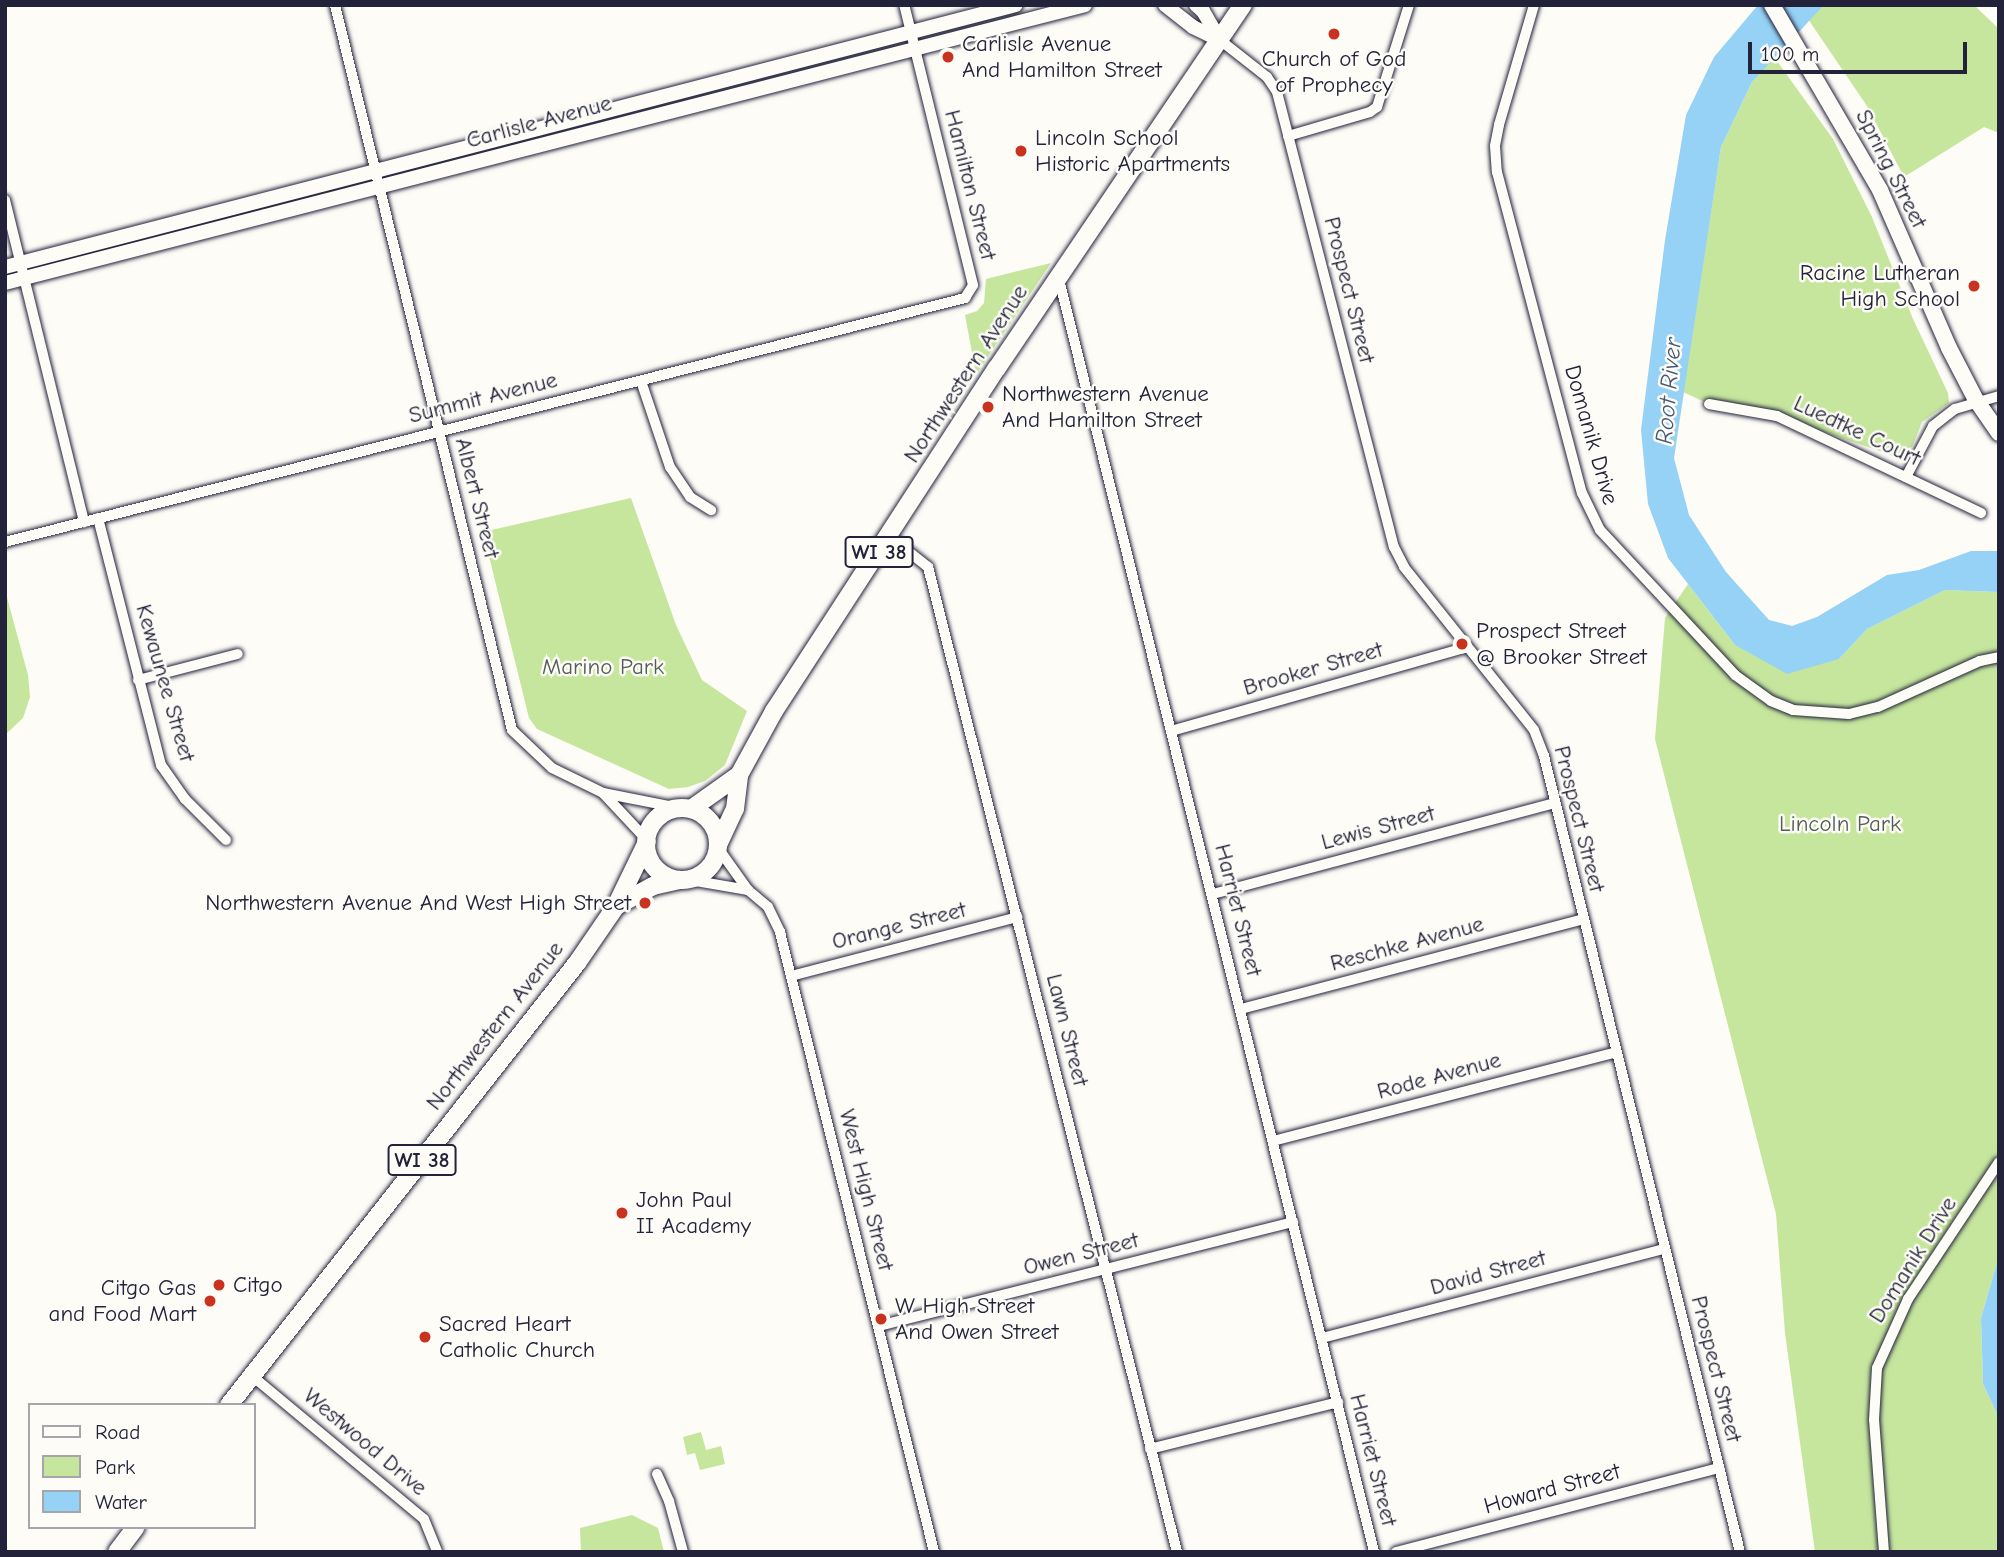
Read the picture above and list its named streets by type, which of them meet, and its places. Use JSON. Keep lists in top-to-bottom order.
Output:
{
  "streets": {
    "main road": ["Spring Street", "Northwestern Avenue", "WI 38"],
    "street": [
      "Carlisle Avenue",
      "Hamilton Street",
      "Prospect Street",
      "Summit Avenue",
      "Luedtke Court",
      "Domanik Drive",
      "Albert Street",
      "Brooker Street",
      "Kewaunee Street",
      "Lewis Street",
      "Harriet Street",
      "Orange Street",
      "Reschke Avenue",
      "Lawn Street",
      "Rode Avenue",
      "West High Street",
      "Owen Street",
      "David Street",
      "Westwood Drive",
      "Howard Street"
    ]
  },
  "crossings": [
    ["Carlisle Avenue", "Hamilton Street"],
    ["Carlisle Avenue", "Albert Street"],
    ["Hamilton Street", "Summit Avenue"],
    ["Prospect Street", "Northwestern Avenue"],
    ["Prospect Street", "Brooker Street"],
    ["Prospect Street", "Lewis Street"],
    ["Prospect Street", "Reschke Avenue"],
    ["Prospect Street", "Rode Avenue"],
    ["Prospect Street", "David Street"],
    ["Prospect Street", "Howard Street"],
    ["Northwestern Avenue", "Albert Street"],
    ["Northwestern Avenue", "WI 38"],
    ["Northwestern Avenue", "Harriet Street"],
    ["Northwestern Avenue", "Lawn Street"],
    ["Northwestern Avenue", "West High Street"],
    ["Northwestern Avenue", "Westwood Drive"],
    ["Summit Avenue", "Albert Street"],
    ["Summit Avenue", "Kewaunee Street"],
    ["Albert Street", "WI 38"],
    ["Albert Street", "West High Street"],
    ["WI 38", "West High Street"],
    ["Brooker Street", "Harriet Street"],
    ["Lewis Street", "Harriet Street"],
    ["Harriet Street", "Reschke Avenue"],
    ["Harriet Street", "Rode Avenue"],
    ["Harriet Street", "Owen Street"],
    ["Harriet Street", "David Street"],
    ["Orange Street", "Lawn Street"],
    ["Orange Street", "West High Street"],
    ["Lawn Street", "Owen Street"],
    ["West High Street", "Owen Street"]
  ],
  "water": ["Root River"],
  "parks": ["Marino Park", "Lincoln Park"],
  "places": [
    "Church of God of Prophecy",
    "Carlisle Avenue And Hamilton Street",
    "Lincoln School Historic Apartments",
    "Racine Lutheran High School",
    "Northwestern Avenue And Hamilton Street",
    "Prospect Street @ Brooker Street",
    "Northwestern Avenue And West High Street",
    "John Paul II Academy",
    "Citgo",
    "Citgo Gas and Food Mart",
    "W High Street And Owen Street",
    "Sacred Heart Catholic Church"
  ],
  "legend": ["Road", "Park", "Water"],
  "scale_bar": "100 m"
}
